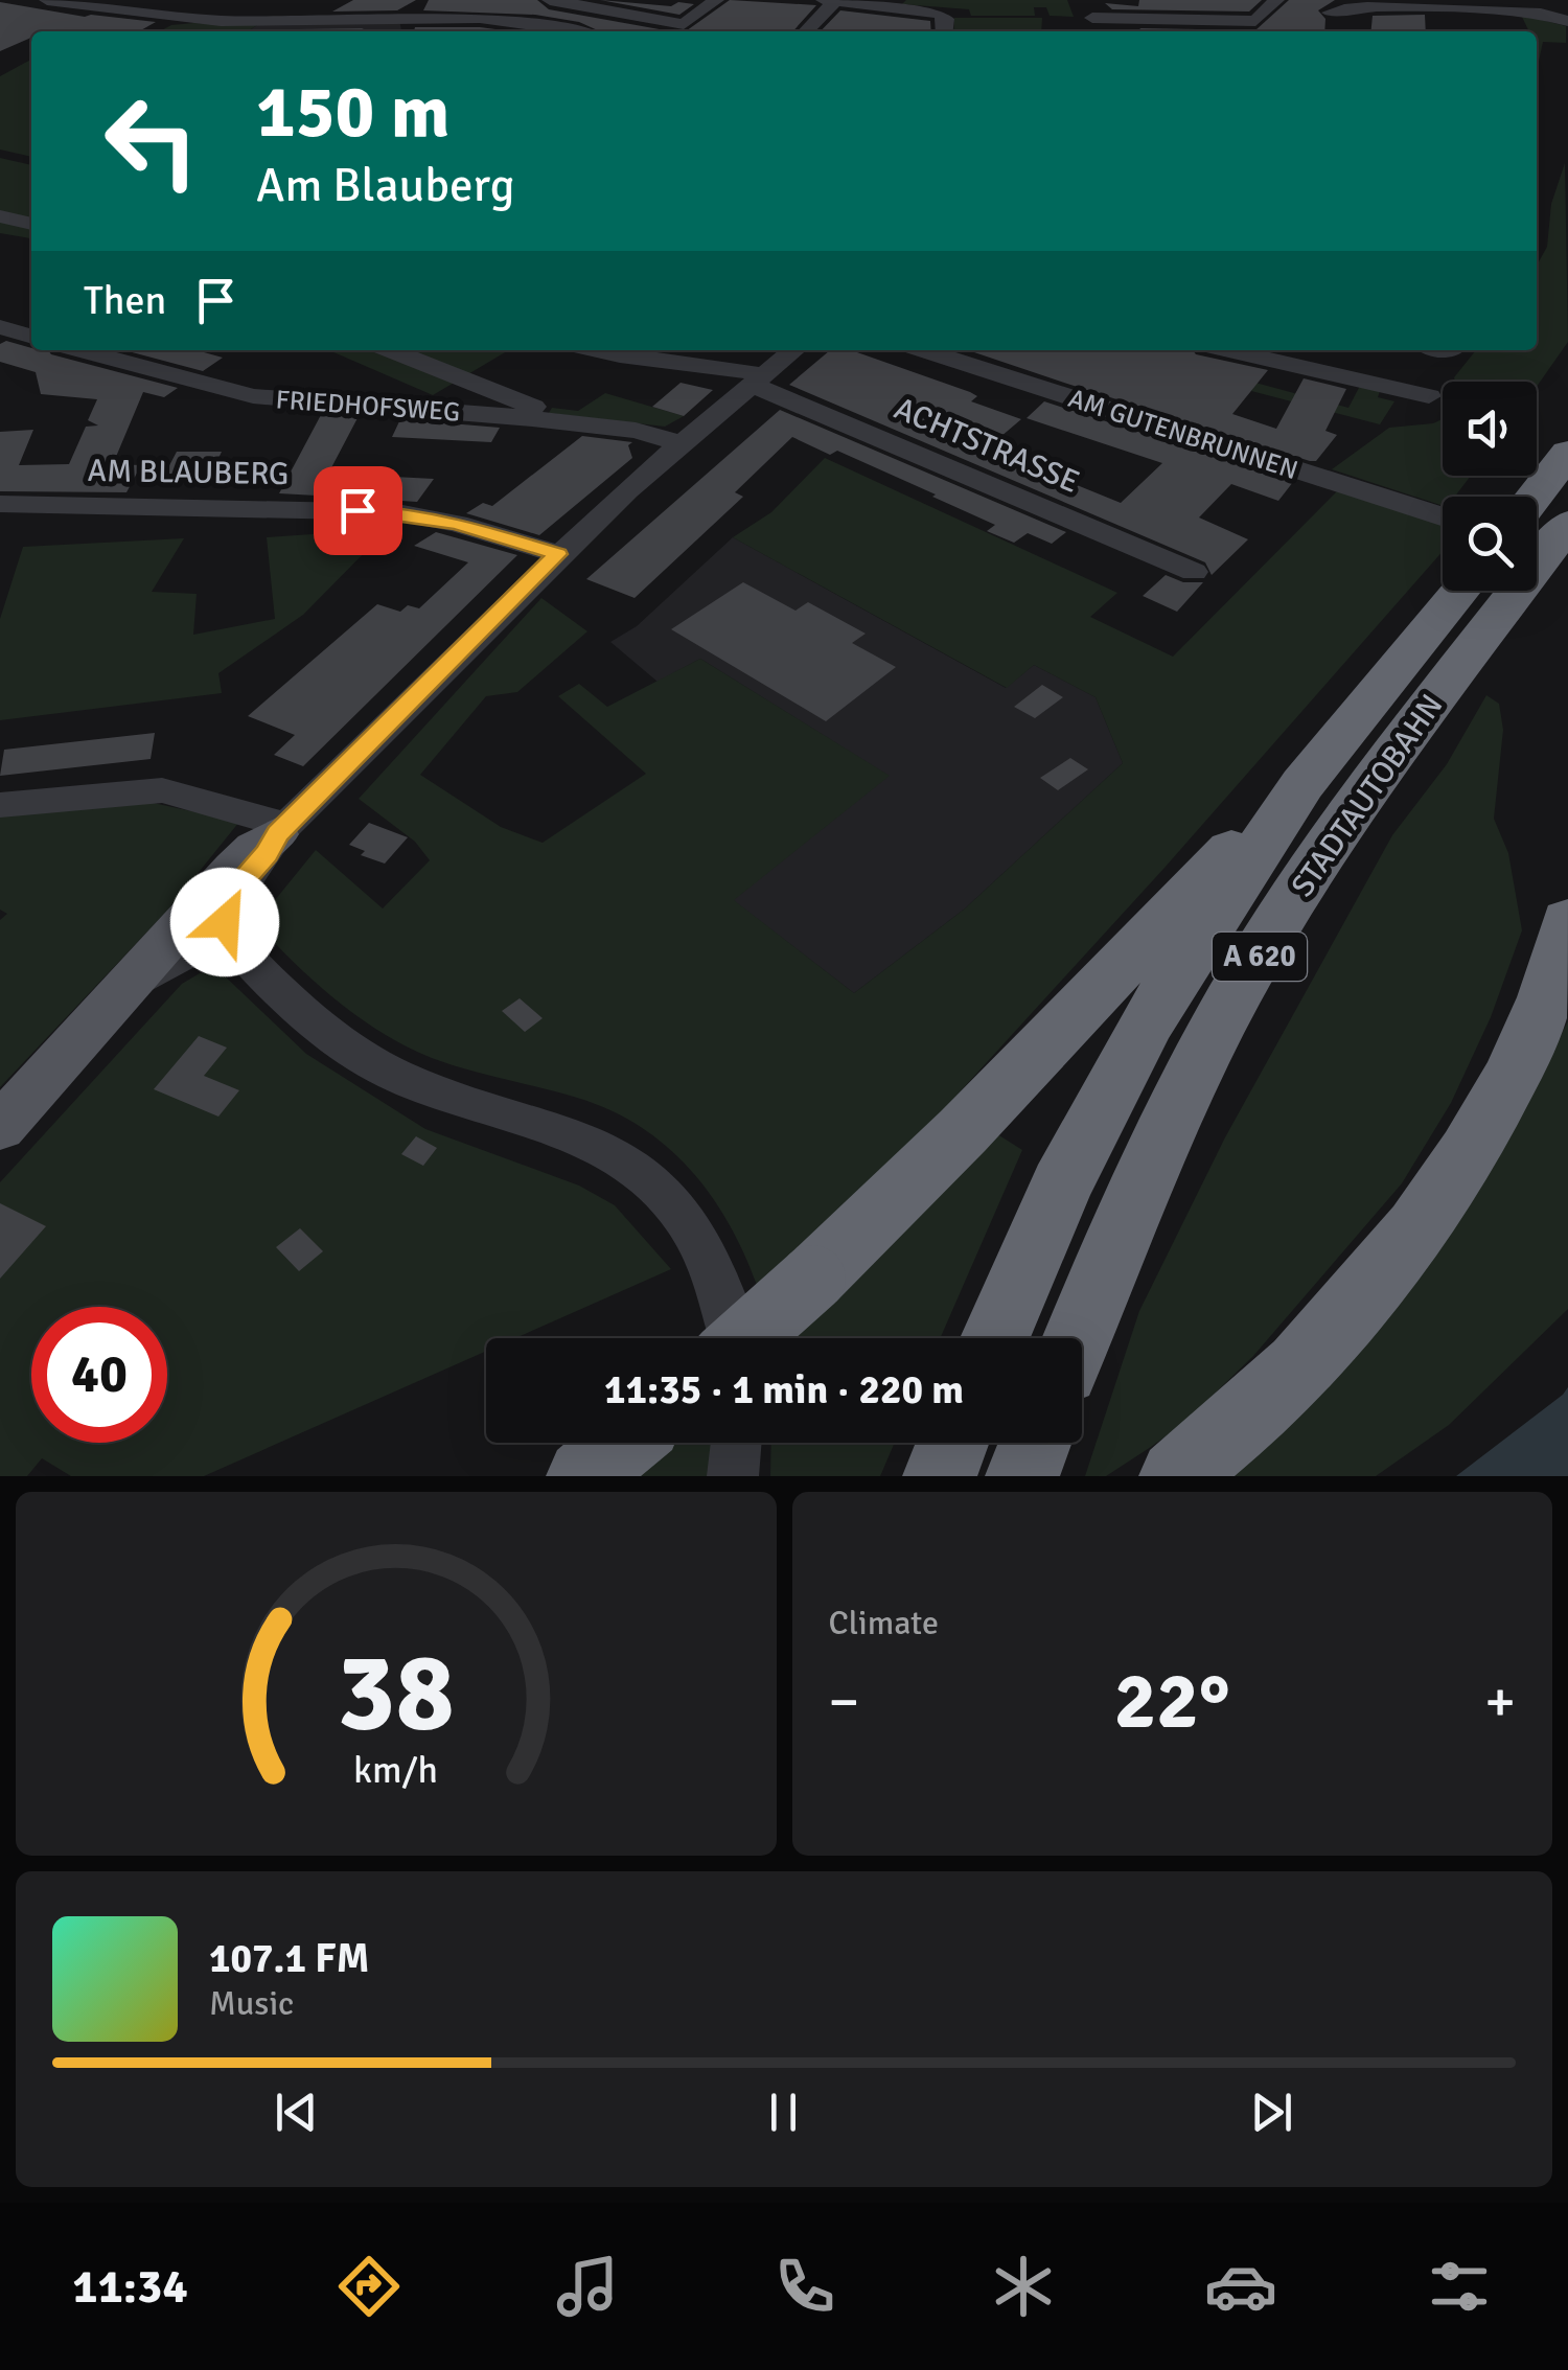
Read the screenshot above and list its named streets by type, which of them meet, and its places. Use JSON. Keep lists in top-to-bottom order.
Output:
{
  "streets": {
    "highway": ["STADTAUTOBAHN", "A 620"],
    "street": [
      "FRIEDHOFSWEG",
      "AM GUTENBRUNNEN",
      "ACHTSTRASSE",
      "AM BLAUBERG"
    ]
  },
  "page": {
    "turn": ["150 m", "Am Blauberg"],
    "then": "Then",
    "limit": "40",
    "trip": "11:35 · 1 min · 220 m",
    "tile": "Climate",
    "heat": ["−", "22°", "+"],
    "song": ["107.1 FM", "Music"],
    "tabs": "11:34",
    "gauge": ["38", "km/h"]
  }
}
